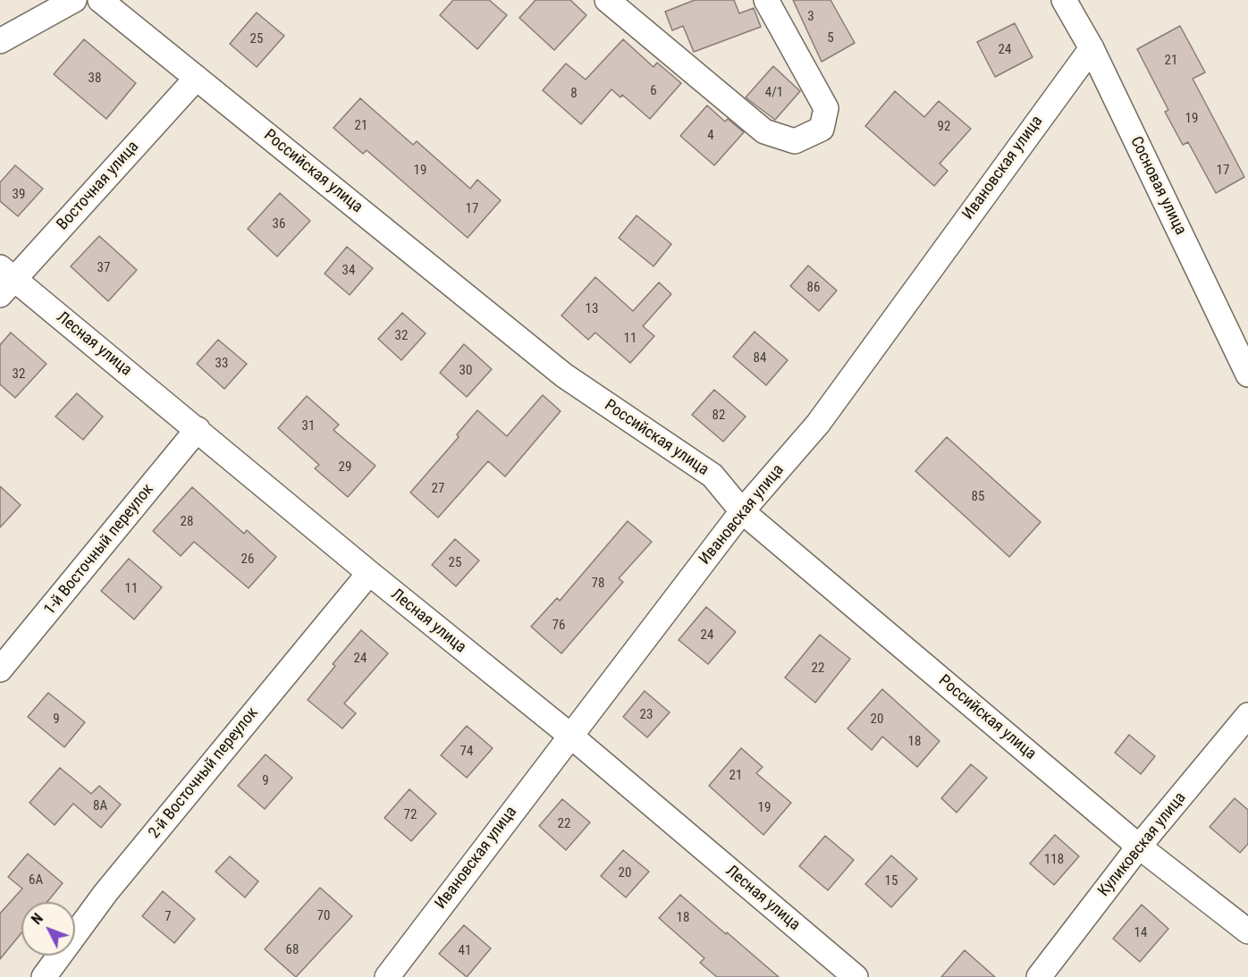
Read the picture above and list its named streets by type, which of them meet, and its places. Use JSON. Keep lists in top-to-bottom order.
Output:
{
  "streets": {
    "street": [
      "Ивановская улица",
      "Российская улица",
      "Восточная улица",
      "Сосновая улица",
      "Лесная улица",
      "1-й Восточный переулок",
      "2-й Восточный переулок",
      "Куликовская улица"
    ]
  },
  "crossings": [
    ["Ивановская улица", "Российская улица"],
    ["Ивановская улица", "Сосновая улица"],
    ["Ивановская улица", "Лесная улица"],
    ["Российская улица", "Восточная улица"],
    ["Российская улица", "Куликовская улица"],
    ["Восточная улица", "Лесная улица"],
    ["Лесная улица", "1-й Восточный переулок"],
    ["Лесная улица", "2-й Восточный переулок"]
  ],
  "house_numbers": [
    "3",
    "5",
    "25",
    "24",
    "21",
    "38",
    "6",
    "4/1",
    "8",
    "19",
    "21",
    "92",
    "4",
    "19",
    "17",
    "39",
    "17",
    "36",
    "37",
    "34",
    "86",
    "13",
    "32",
    "11",
    "84",
    "33",
    "30",
    "32",
    "82",
    "31",
    "29",
    "27",
    "85",
    "28",
    "26",
    "25",
    "78",
    "11",
    "76",
    "24",
    "24",
    "22",
    "23",
    "9",
    "20",
    "18",
    "74",
    "21",
    "9",
    "8А",
    "19",
    "72",
    "22",
    "118",
    "20",
    "6А",
    "15",
    "70",
    "7",
    "18",
    "14",
    "68",
    "41"
  ],
  "north": "top left"
}
